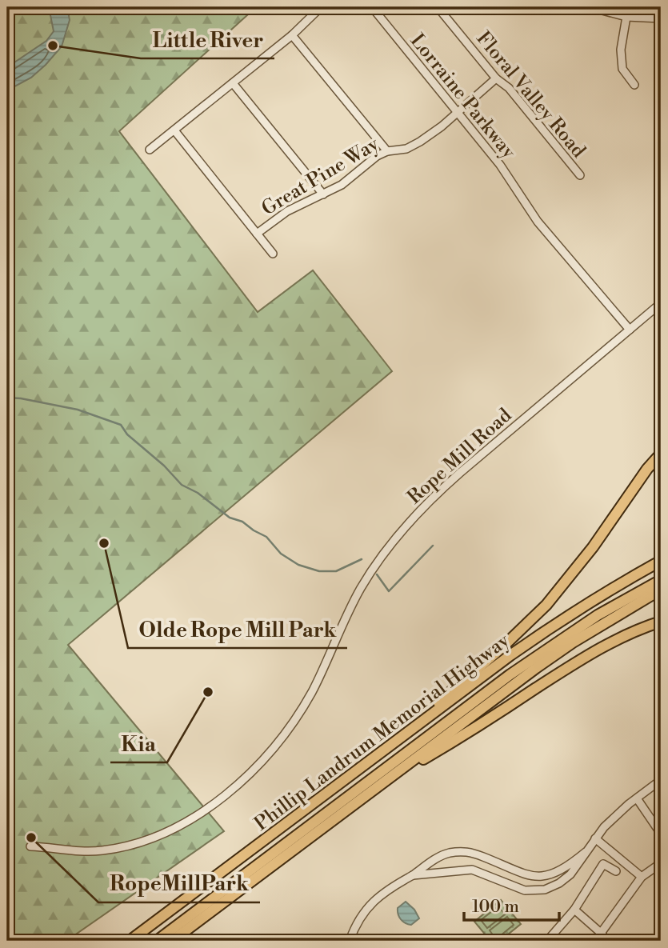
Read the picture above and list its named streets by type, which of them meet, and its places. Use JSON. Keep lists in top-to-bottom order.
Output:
{
  "streets": {
    "highway": ["Phillip Landrum Memorial Highway"],
    "street": [
      "Floral Valley Road",
      "Lorraine Parkway",
      "Great Pine Way",
      "Rope Mill Road"
    ]
  },
  "crossings": [
    ["Floral Valley Road", "Great Pine Way"],
    ["Lorraine Parkway", "Great Pine Way"],
    ["Lorraine Parkway", "Rope Mill Road"]
  ],
  "places": [
    "Little River",
    "Olde Rope Mill Park",
    "Kia",
    "RopeMillPark"
  ],
  "scale_bar": "100 m"
}
